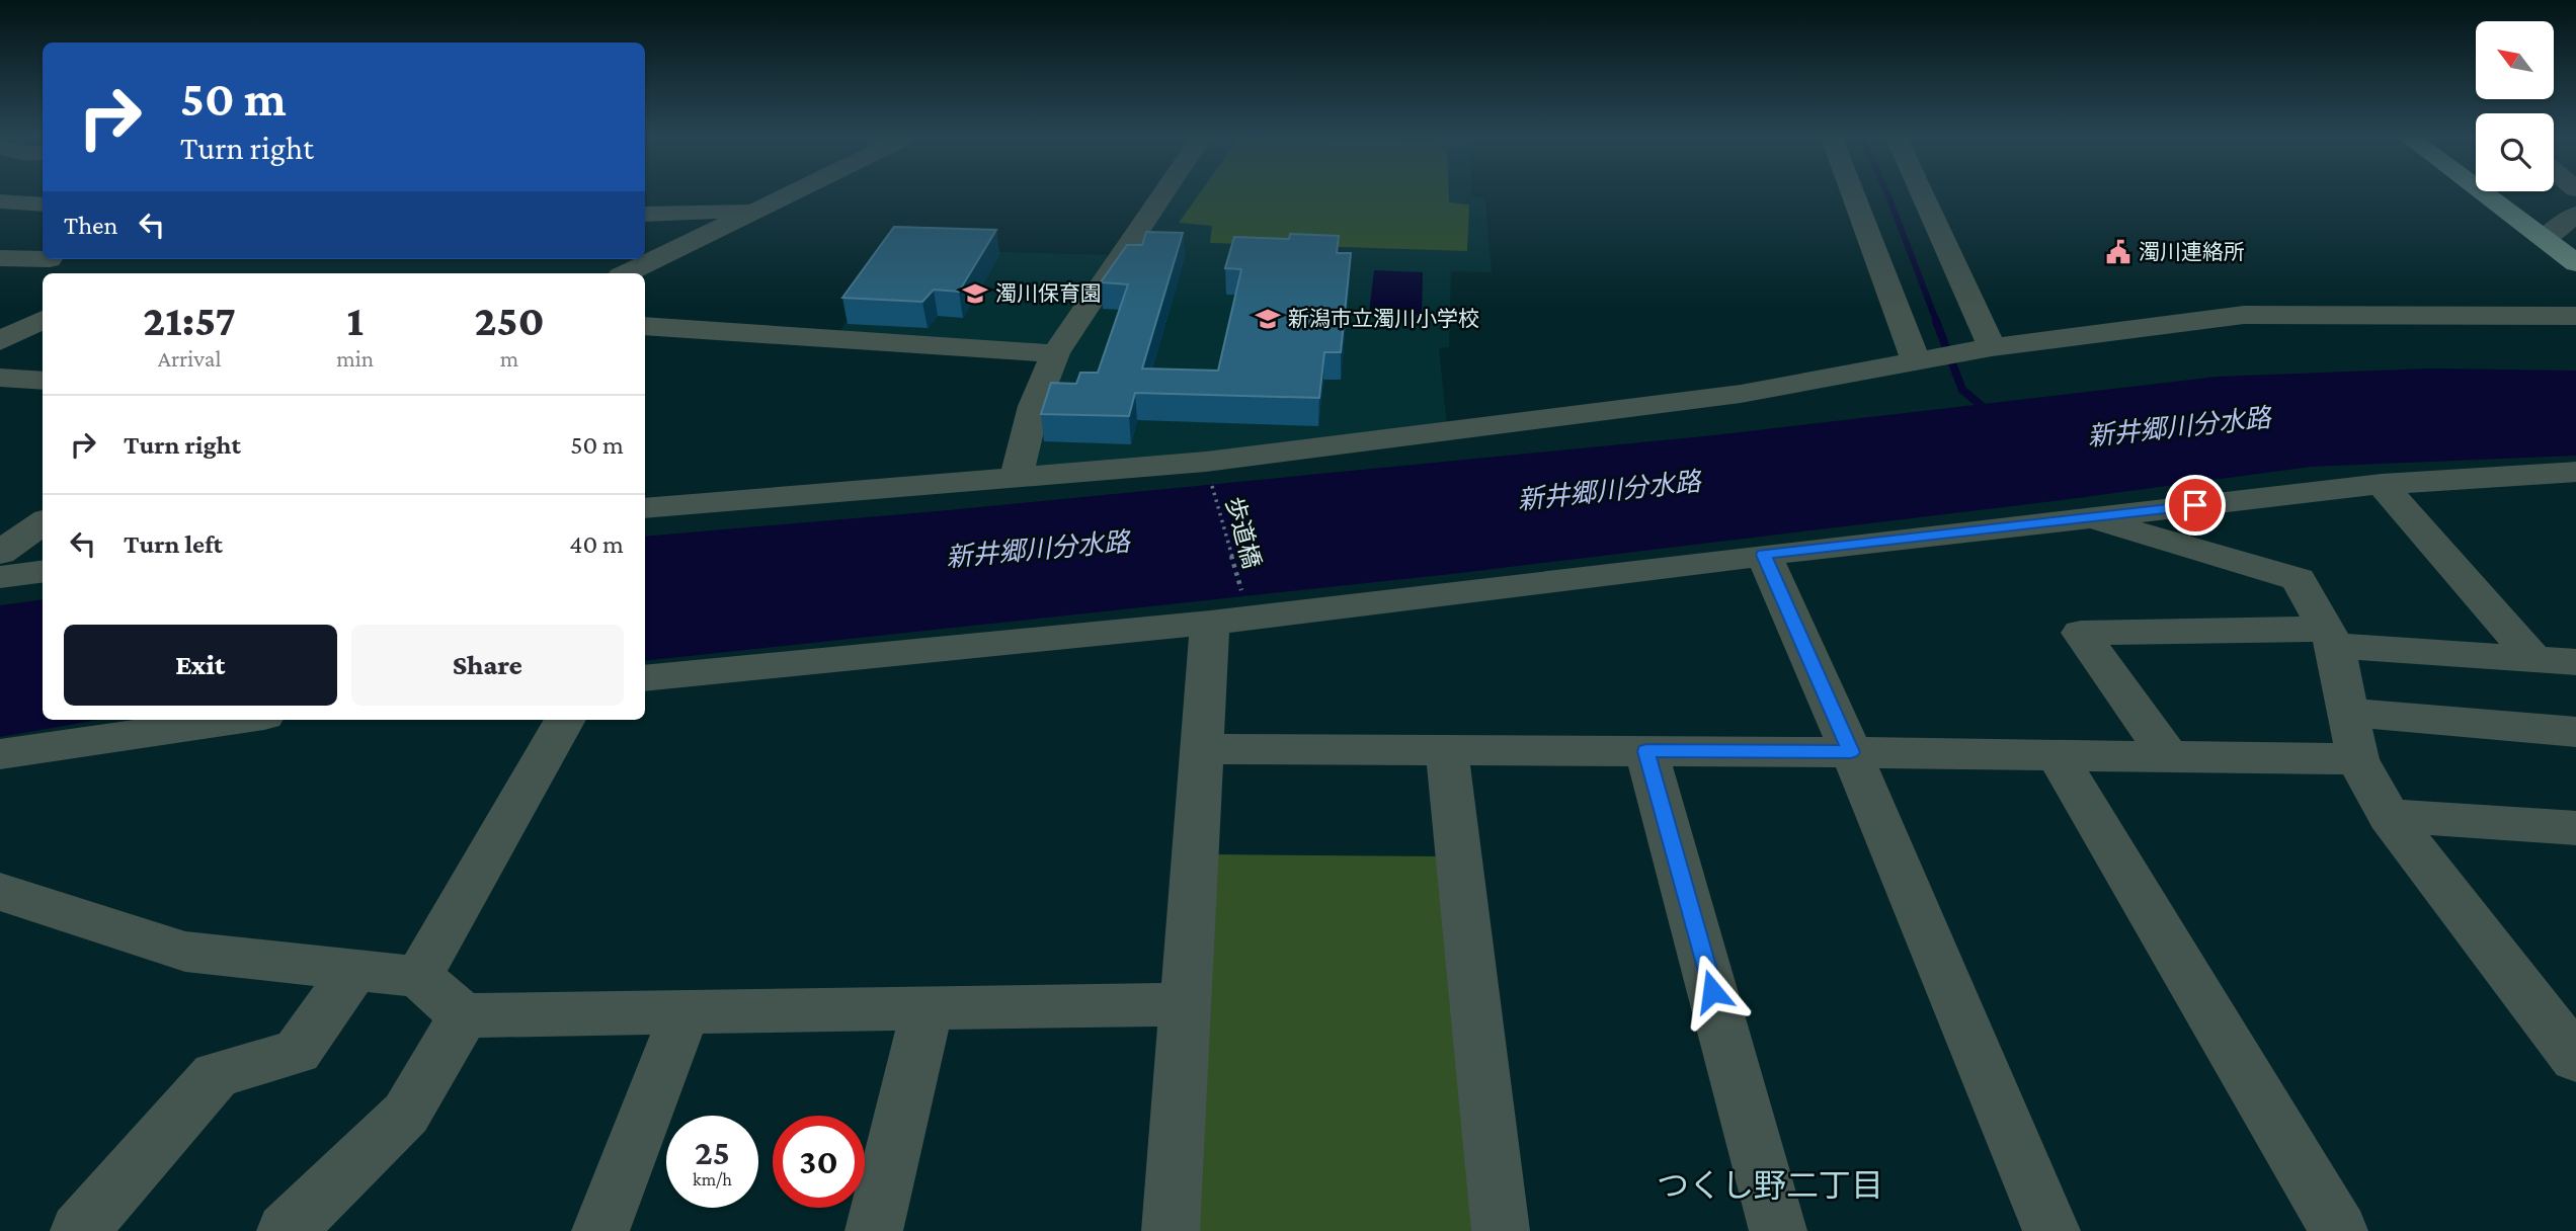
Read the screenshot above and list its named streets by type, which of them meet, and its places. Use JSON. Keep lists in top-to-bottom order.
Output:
{
  "streets": {
    "path": ["歩道橋"]
  },
  "districts": ["つくし野二丁目"],
  "water": ["新井郷川分水路"],
  "places": {
    "public building": ["濁川連絡所"],
    "school or university": ["濁川保育園", "新潟市立濁川小学校"]
  },
  "north": "top left",
  "page": {
    "turn": ["50 m", "Turn right"],
    "then": "Then",
    "eta": [
      "21:57",
      "Arrival",
      "1",
      "min",
      "250",
      "m"
    ],
    "list": [
      {
        "name": "Turn right",
        "value": "50 m"
      },
      {
        "name": "Turn left",
        "value": "40 m"
      }
    ],
    "buttons": ["Exit", "Share"],
    "speed": "25 km/h",
    "limit": "30"
  }
}
